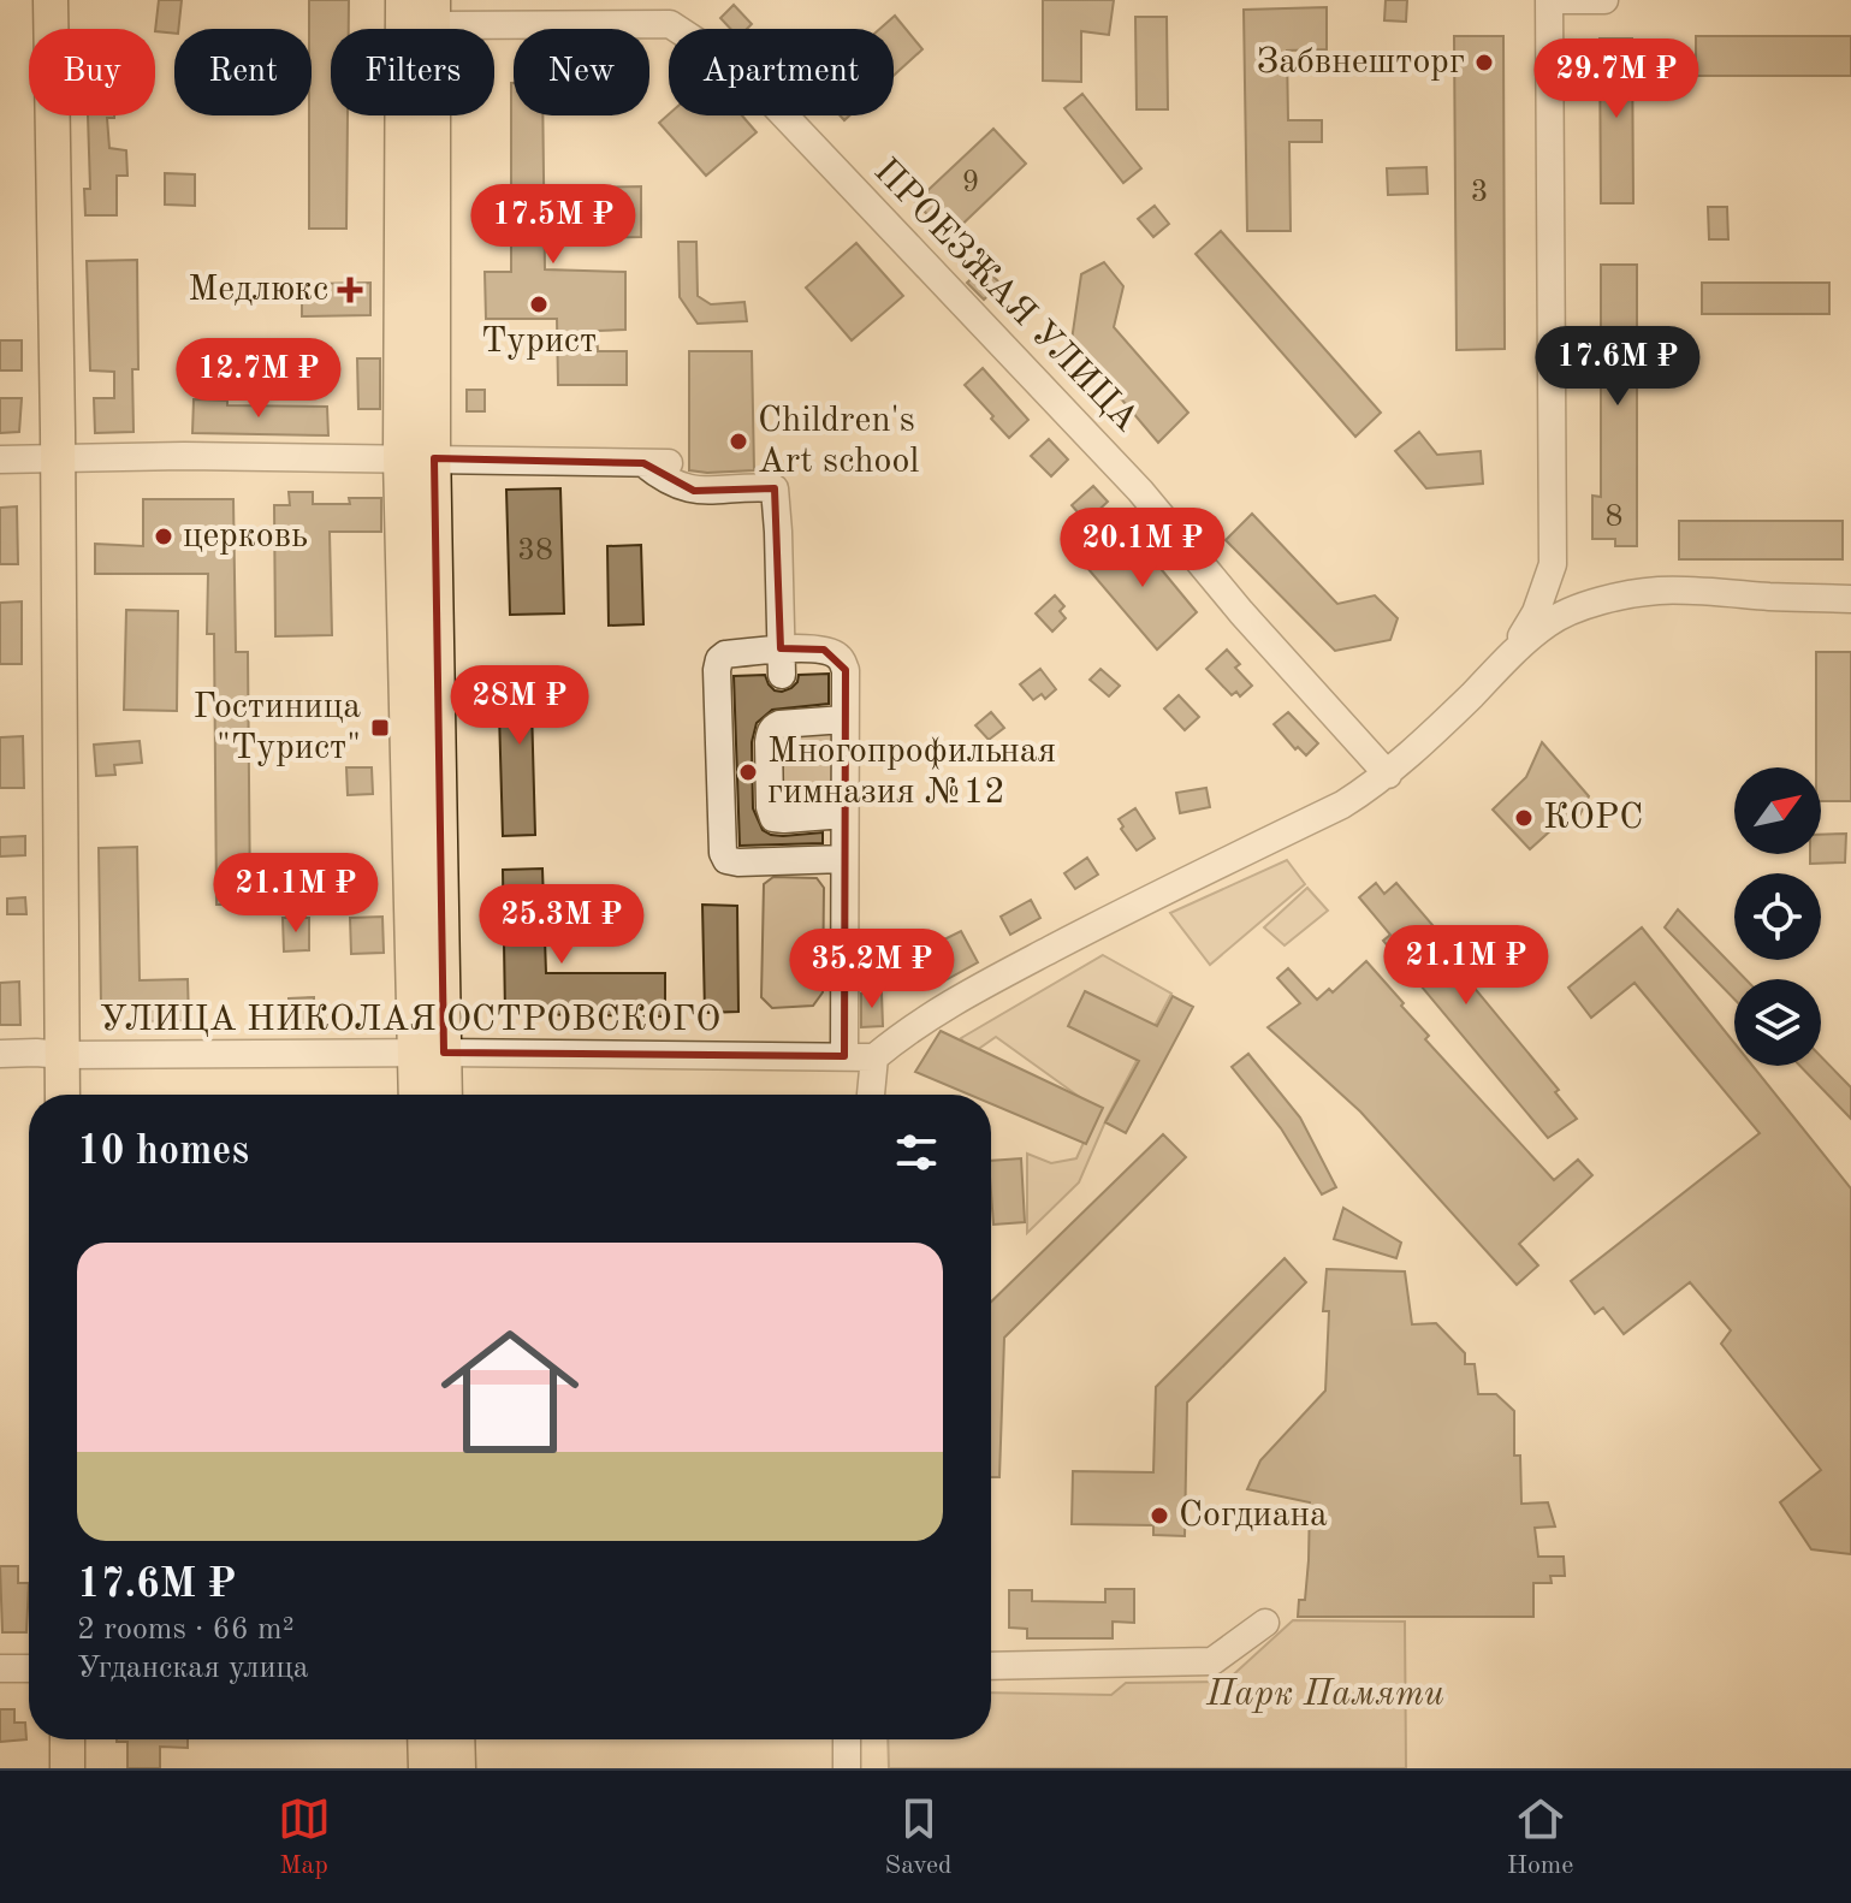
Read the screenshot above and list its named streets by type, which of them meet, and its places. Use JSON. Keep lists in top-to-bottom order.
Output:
{
  "streets": {
    "street": ["ПРОЕЗЖАЯ УЛИЦА", "УЛИЦА НИКОЛАЯ ОСТРОВСКОГО"]
  },
  "parks": ["Парк Памяти"],
  "places": {
    "other": [
      "Забвнешторг",
      "Турист",
      "Children's Art school",
      "церковь",
      "Многопрофильная гимназия №12",
      "КОРС",
      "Согдиана"
    ],
    "health": ["Медлюкс"],
    "transit": ["Гостиница \"Турист\""]
  },
  "house_numbers": [
    "9",
    "3",
    "8",
    "38"
  ],
  "north": "top right",
  "page": {
    "chip": [
      "Buy",
      "Rent",
      "Filters",
      "New",
      "Apartment"
    ],
    "price": [
      "29.7M ₽",
      "17.5M ₽",
      "17.6M ₽",
      "12.7M ₽",
      "20.1M ₽",
      "28M ₽",
      "21.1M ₽",
      "25.3M ₽",
      "21.1M ₽",
      "35.2M ₽"
    ],
    "heading": "10 homes",
    "list": [
      {
        "name": "17.6M ₽",
        "note": "2 rooms · 66 m² · Угданская улица"
      }
    ],
    "tabs": ["Map", "Saved", "Home"]
  }
}
